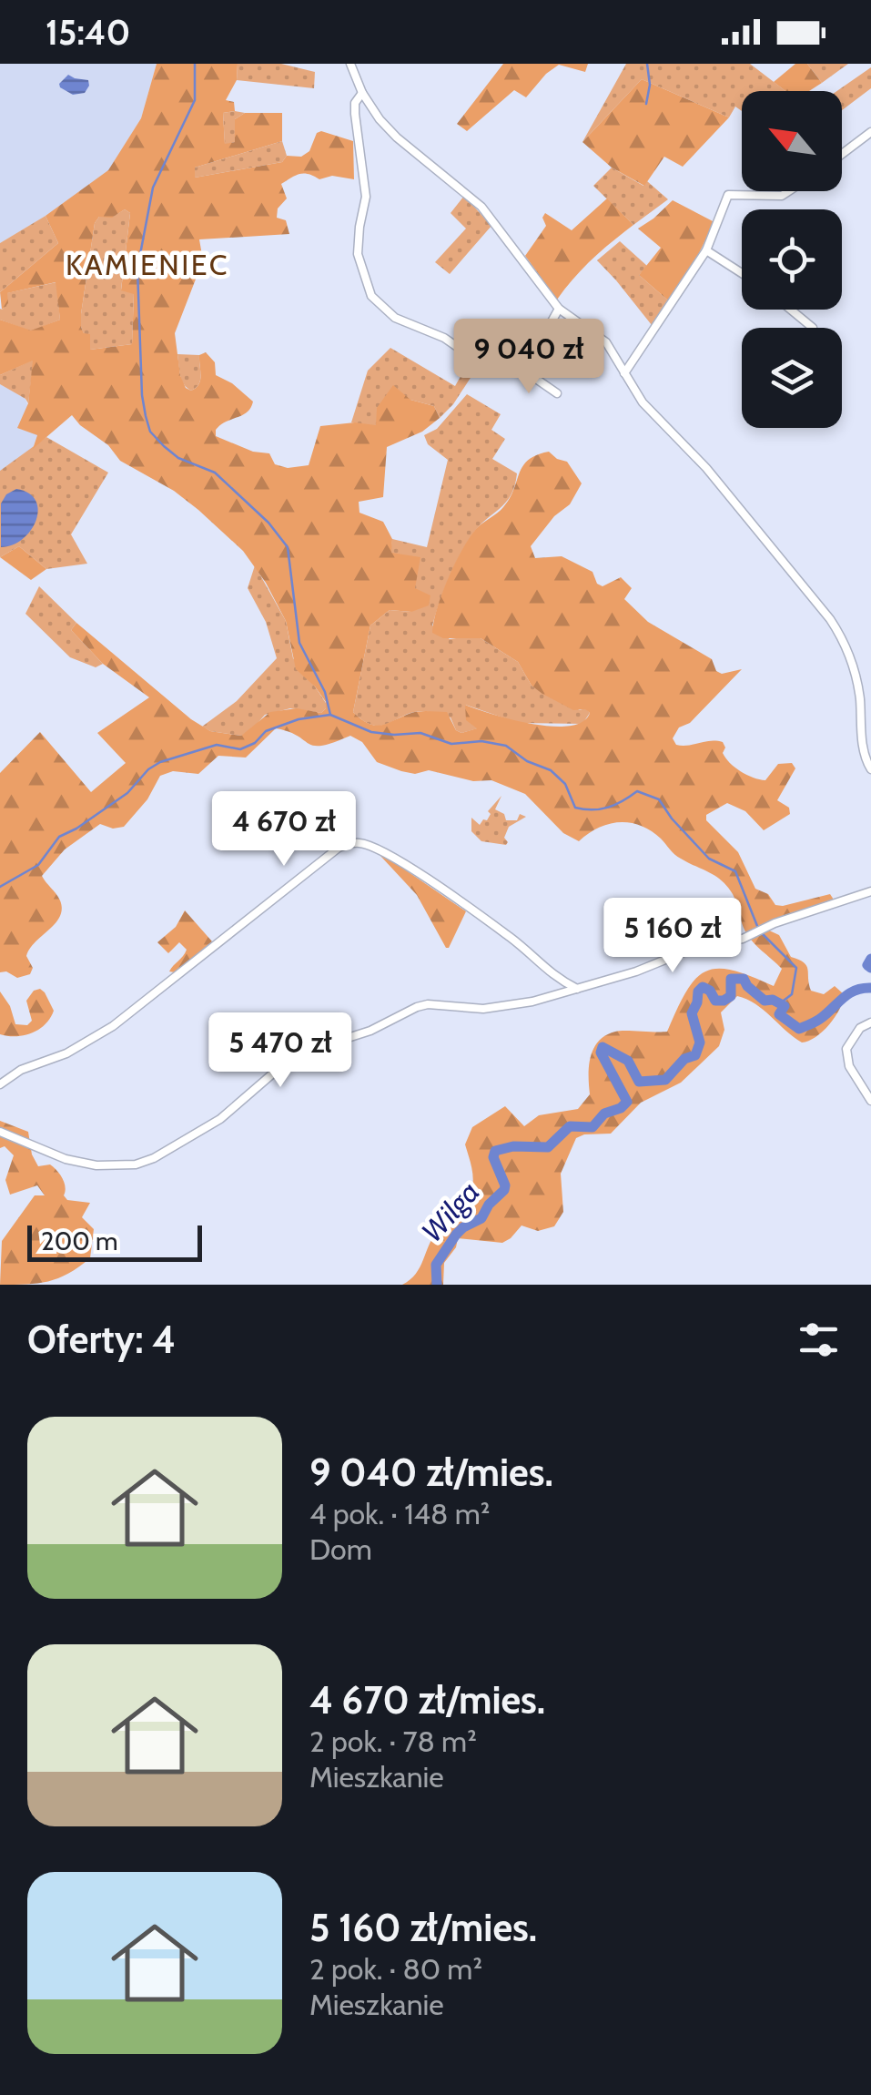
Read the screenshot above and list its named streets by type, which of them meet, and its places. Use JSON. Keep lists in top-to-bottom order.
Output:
{
  "districts": ["KAMIENIEC"],
  "water": ["Wilga"],
  "scale_bar": "200 m",
  "north": "top left",
  "page": {
    "status": "15:40",
    "price": [
      "9 040 zł",
      "4 670 zł",
      "5 160 zł",
      "5 470 zł"
    ],
    "scale": "200 m",
    "heading": "Oferty: 4",
    "list": [
      {
        "name": "9 040 zł/mies.",
        "note": "4 pok. · 148 m² · Dom"
      },
      {
        "name": "4 670 zł/mies.",
        "note": "2 pok. · 78 m² · Mieszkanie"
      },
      {
        "name": "5 160 zł/mies.",
        "note": "2 pok. · 80 m² · Mieszkanie"
      }
    ]
  }
}
